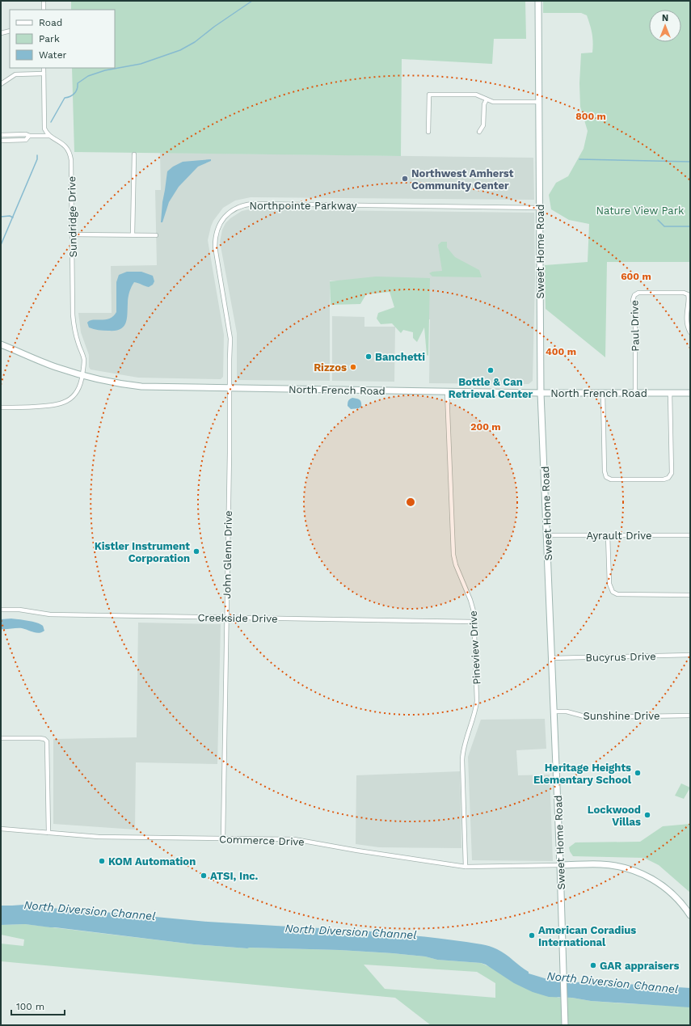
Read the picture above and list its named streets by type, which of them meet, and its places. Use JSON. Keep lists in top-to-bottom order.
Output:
{
  "streets": {
    "main road": ["Sweet Home Road", "North French Road"],
    "street": [
      "Northpointe Parkway",
      "Sundridge Drive",
      "Paul Drive",
      "Ayrault Drive",
      "John Glenn Drive",
      "Creekside Drive",
      "Pineview Drive",
      "Bucyrus Drive",
      "Sunshine Drive",
      "Commerce Drive"
    ]
  },
  "crossings": [
    ["Northpointe Parkway", "Sweet Home Road"],
    ["Northpointe Parkway", "North French Road"],
    ["Northpointe Parkway", "John Glenn Drive"],
    ["Sundridge Drive", "North French Road"],
    ["Sweet Home Road", "North French Road"],
    ["Sweet Home Road", "Ayrault Drive"],
    ["Sweet Home Road", "Bucyrus Drive"],
    ["Sweet Home Road", "Sunshine Drive"],
    ["Sweet Home Road", "Commerce Drive"],
    ["Paul Drive", "North French Road"],
    ["North French Road", "John Glenn Drive"],
    ["North French Road", "Pineview Drive"],
    ["John Glenn Drive", "Creekside Drive"],
    ["John Glenn Drive", "Commerce Drive"],
    ["Creekside Drive", "Pineview Drive"],
    ["Pineview Drive", "Commerce Drive"]
  ],
  "water": ["North Diversion Channel"],
  "parks": ["Nature View Park"],
  "places": [
    "Northwest Amherst Community Center",
    "Banchetti",
    "Rizzos",
    "Bottle & Can Retrieval Center",
    "Kistler Instrument Corporation",
    "Heritage Heights Elementary School",
    "Lockwood Villas",
    "KOM Automation",
    "ATSI, Inc.",
    "American Coradius International",
    "GAR appraisers"
  ],
  "legend": ["Road", "Park", "Water"],
  "scale_bar": "100 m",
  "north": "top",
  "rings": [
    "800 m",
    "600 m",
    "400 m",
    "200 m"
  ]
}
